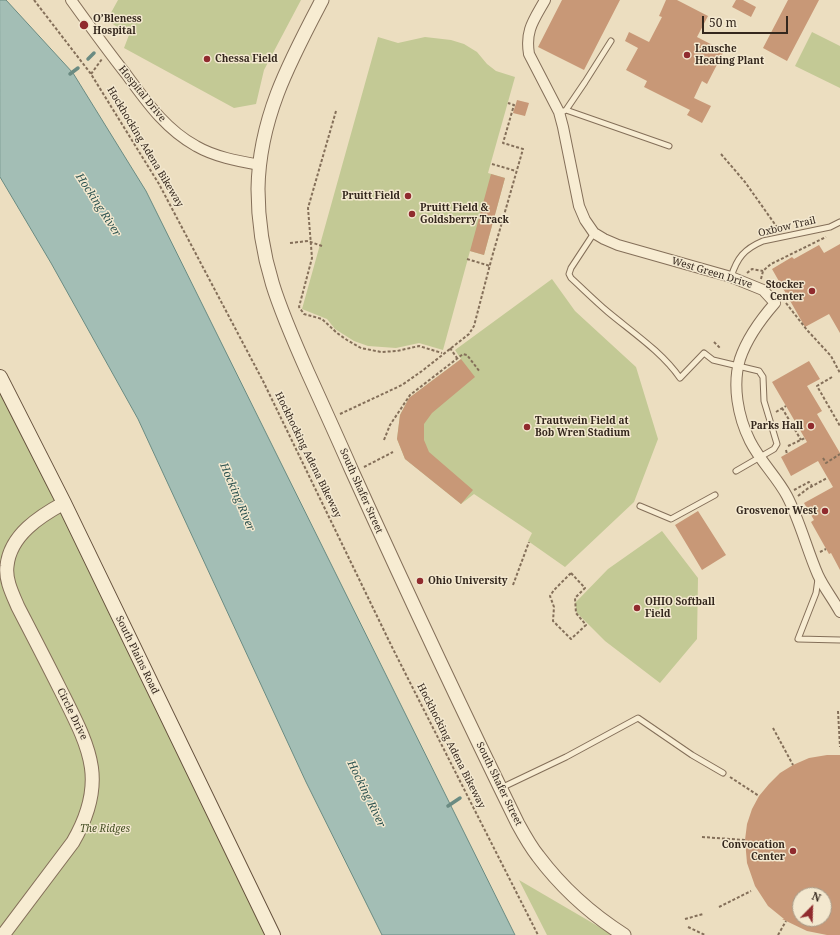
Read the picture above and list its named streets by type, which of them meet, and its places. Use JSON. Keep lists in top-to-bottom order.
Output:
{
  "streets": {
    "main road": ["South Plains Road"],
    "street": [
      "Hospital Drive",
      "West Green Drive",
      "South Shafer Street",
      "Circle Drive"
    ],
    "lane": ["Oxbow Trail"],
    "path": ["Hockhocking Adena Bikeway"]
  },
  "crossings": [
    ["Hospital Drive", "South Shafer Street"],
    ["Oxbow Trail", "West Green Drive"],
    ["South Plains Road", "Circle Drive"]
  ],
  "water": ["Hocking River"],
  "parks": ["The Ridges"],
  "places": [
    "O’Bleness Hospital",
    "Lausche Heating Plant",
    "Chessa Field",
    "Pruitt Field",
    "Pruitt Field & Goldsberry Track",
    "Stocker Center",
    "Parks Hall",
    "Trautwein Field at Bob Wren Stadium",
    "Grosvenor West",
    "Ohio University",
    "OHIO Softball Field",
    "Convocation Center"
  ],
  "scale_bar": "50 m",
  "north": "top right"
}
